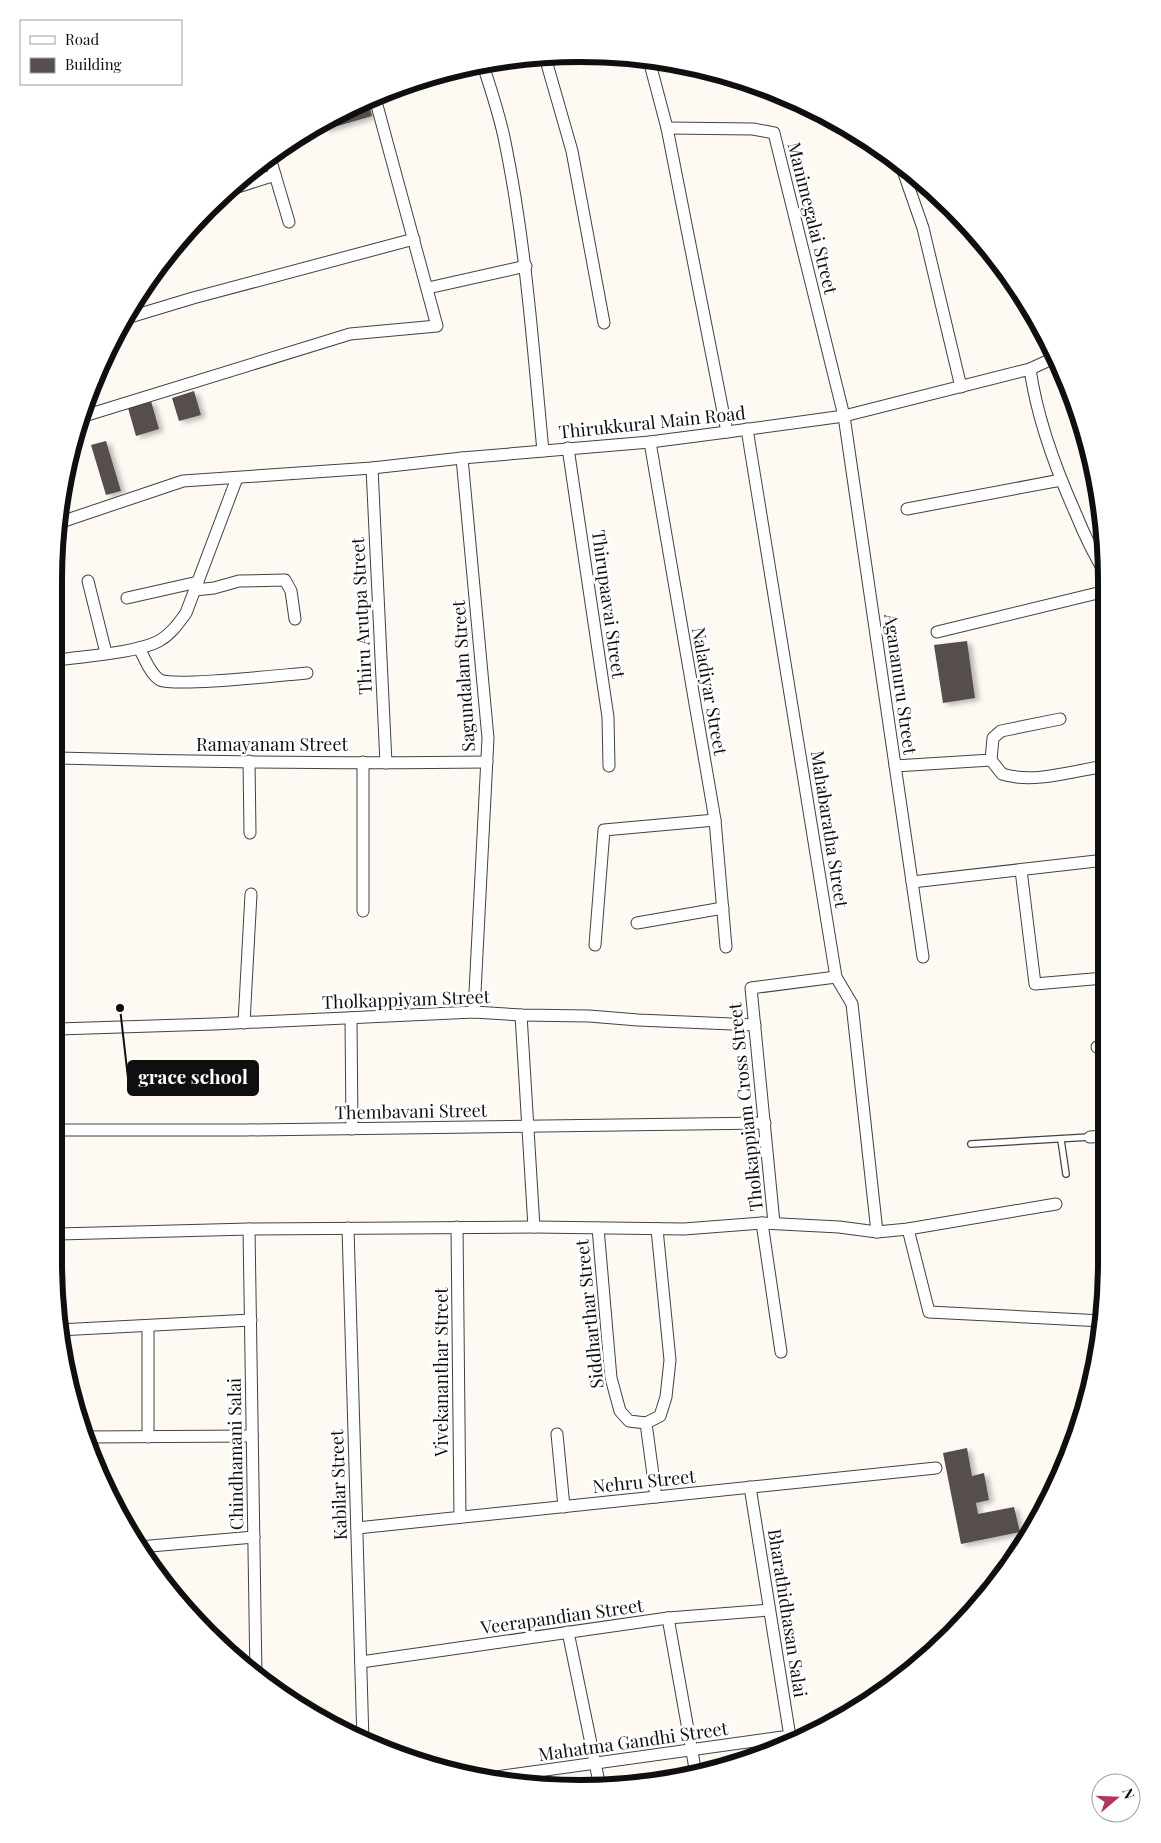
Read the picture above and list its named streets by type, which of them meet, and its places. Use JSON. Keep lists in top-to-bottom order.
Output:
{
  "streets": {
    "street": [
      "Manimegalai Street",
      "Thirukkural Main Road",
      "Thirupaavai Street",
      "Thiru Arutpa Street",
      "Sagundalam Street",
      "Agananuru Street",
      "Naladiyar Street",
      "Ramayanam Street",
      "Mahabaratha Street",
      "Tholkappiyam Street",
      "Tholkappiam Cross Street",
      "Thembavani Street",
      "Siddharthar Street",
      "Vivekananthar Street",
      "Chindhamani Salai",
      "Nehru Street",
      "Kabilar Street",
      "Bharathidhasan Salai",
      "Veerapandian Street",
      "Mahatma Gandhi Street"
    ]
  },
  "crossings": [
    ["Manimegalai Street", "Thirukkural Main Road"],
    ["Manimegalai Street", "Agananuru Street"],
    ["Thirukkural Main Road", "Thirupaavai Street"],
    ["Thirukkural Main Road", "Thiru Arutpa Street"],
    ["Thirukkural Main Road", "Sagundalam Street"],
    ["Thirukkural Main Road", "Agananuru Street"],
    ["Thirukkural Main Road", "Naladiyar Street"],
    ["Thirukkural Main Road", "Mahabaratha Street"],
    ["Thiru Arutpa Street", "Ramayanam Street"],
    ["Sagundalam Street", "Ramayanam Street"],
    ["Sagundalam Street", "Tholkappiyam Street"],
    ["Mahabaratha Street", "Tholkappiam Cross Street"],
    ["Tholkappiyam Street", "Tholkappiam Cross Street"],
    ["Tholkappiam Cross Street", "Thembavani Street"],
    ["Vivekananthar Street", "Nehru Street"],
    ["Nehru Street", "Kabilar Street"],
    ["Nehru Street", "Bharathidhasan Salai"],
    ["Kabilar Street", "Veerapandian Street"],
    ["Bharathidhasan Salai", "Veerapandian Street"]
  ],
  "places": ["grace school"],
  "legend": ["Road", "Building"],
  "north": "right"
}
